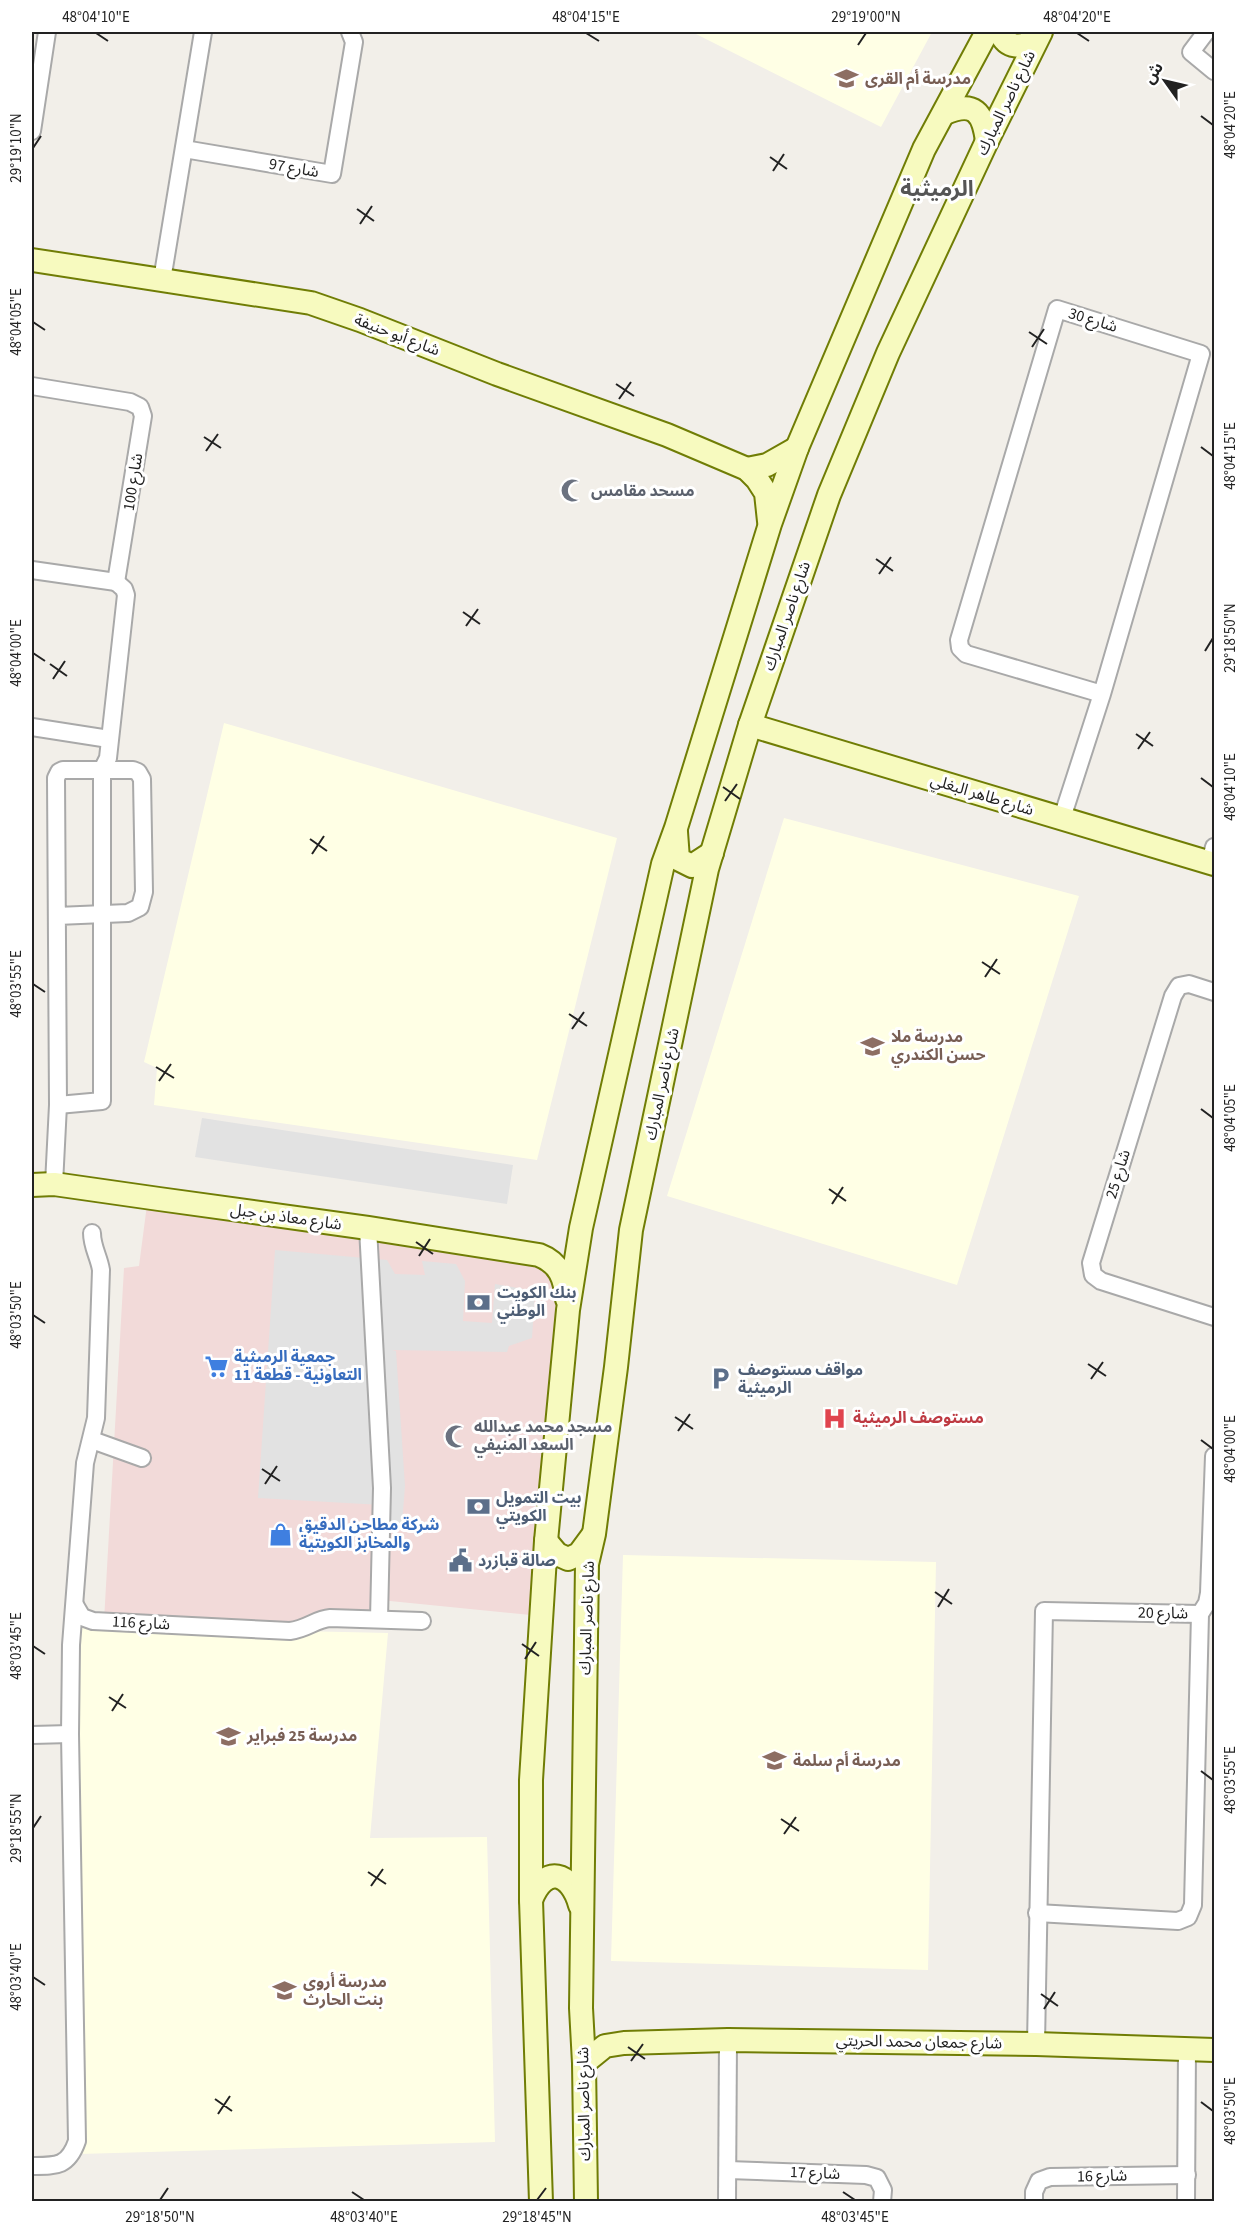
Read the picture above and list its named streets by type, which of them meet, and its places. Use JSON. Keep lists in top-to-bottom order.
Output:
{
  "streets": {
    "street": [
      "شارع ناصر المبارك",
      "شارع 97",
      "شارع 30",
      "شارع أبو حنيفة",
      "شارع 100",
      "شارع طاهر البغلي",
      "شارع 25",
      "شارع معاذ بن جبل",
      "شارع 20",
      "شارع 116",
      "شارع جمعان محمد الحريتي",
      "شارع 17",
      "شارع 16"
    ]
  },
  "crossings": [
    ["شارع ناصر المبارك", "شارع طاهر البغلي"],
    ["شارع ناصر المبارك", "شارع جمعان محمد الحريتي"],
    ["شارع 30", "شارع طاهر البغلي"],
    ["شارع 20", "شارع جمعان محمد الحريتي"]
  ],
  "districts": ["الرميثية"],
  "places": {
    "school or university": [
      "مدرسة أم القرى",
      "مدرسة ملا حسن الكندري",
      "مدرسة 25 فبراير",
      "مدرسة أم سلمة",
      "مدرسة أروى بنت الحارث"
    ],
    "mosque": ["مسحد مقامس", "مسجد محمد عبدالله السعد المنيفي"],
    "bank": ["بنك الكويت الوطني", "بيت التمويل الكويتي"],
    "supermarket": ["جمعية الرميثية التعاونية - قطعة 11"],
    "parking": ["مواقف مستوصف الرميثية"],
    "hospital": ["مستوصف الرميثية"],
    "shop": ["شركة مطاحن الدقيق والمخابز الكويتية"],
    "public building": ["صالة قبازرد"]
  },
  "north": "top left",
  "coordinates": [
    "48°04'10\"E",
    "48°04'15\"E",
    "29°19'00\"N",
    "48°04'20\"E",
    "29°19'10\"N",
    "48°04'05\"E",
    "29°18'50\"N",
    "48°04'00\"E",
    "48°03'55\"E",
    "48°03'50\"E",
    "48°03'45\"E",
    "29°18'55\"N",
    "48°03'40\"E",
    "29°18'45\"N"
  ]
}
